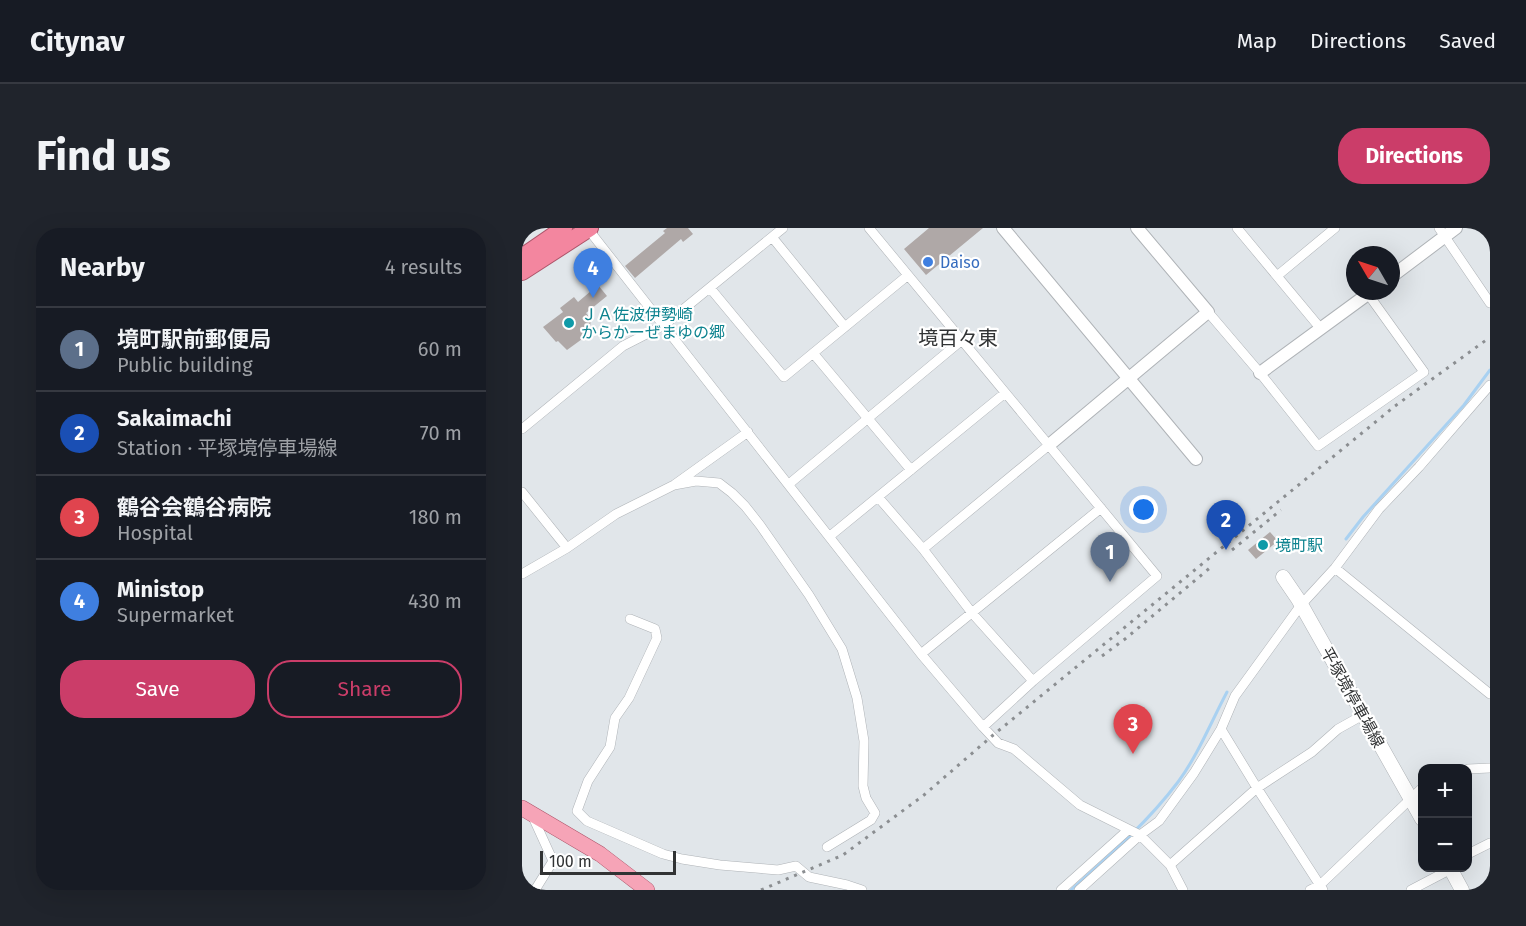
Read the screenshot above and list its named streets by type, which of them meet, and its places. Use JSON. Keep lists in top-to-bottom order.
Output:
{
  "streets": {
    "main road": ["平塚境停車場線"]
  },
  "districts": ["境百々東"],
  "places": ["Daiso", "ＪＡ佐波伊勢崎 からかーぜまゆの郷", "境町駅"],
  "scale_bar": "100 m",
  "north": "top left",
  "page": {
    "header": "Citynav",
    "nav": ["Map", "Directions", "Saved"],
    "buttons": [
      "Directions",
      ["Save", "Share"]
    ],
    "title": "Find us",
    "heading": ["Nearby", "4 results"],
    "pins": [
      "4",
      "2",
      "1",
      "3"
    ],
    "list": [
      {
        "mark": "1",
        "name": "境町駅前郵便局",
        "note": "Public building",
        "value": "60 m"
      },
      {
        "mark": "2",
        "name": "Sakaimachi",
        "note": "Station · 平塚境停車場線",
        "value": "70 m"
      },
      {
        "mark": "3",
        "name": "鶴谷会鶴谷病院",
        "note": "Hospital",
        "value": "180 m"
      },
      {
        "mark": "4",
        "name": "Ministop",
        "note": "Supermarket",
        "value": "430 m"
      }
    ],
    "map_buttons": ["+", "−"],
    "scale": "100 m"
  }
}
